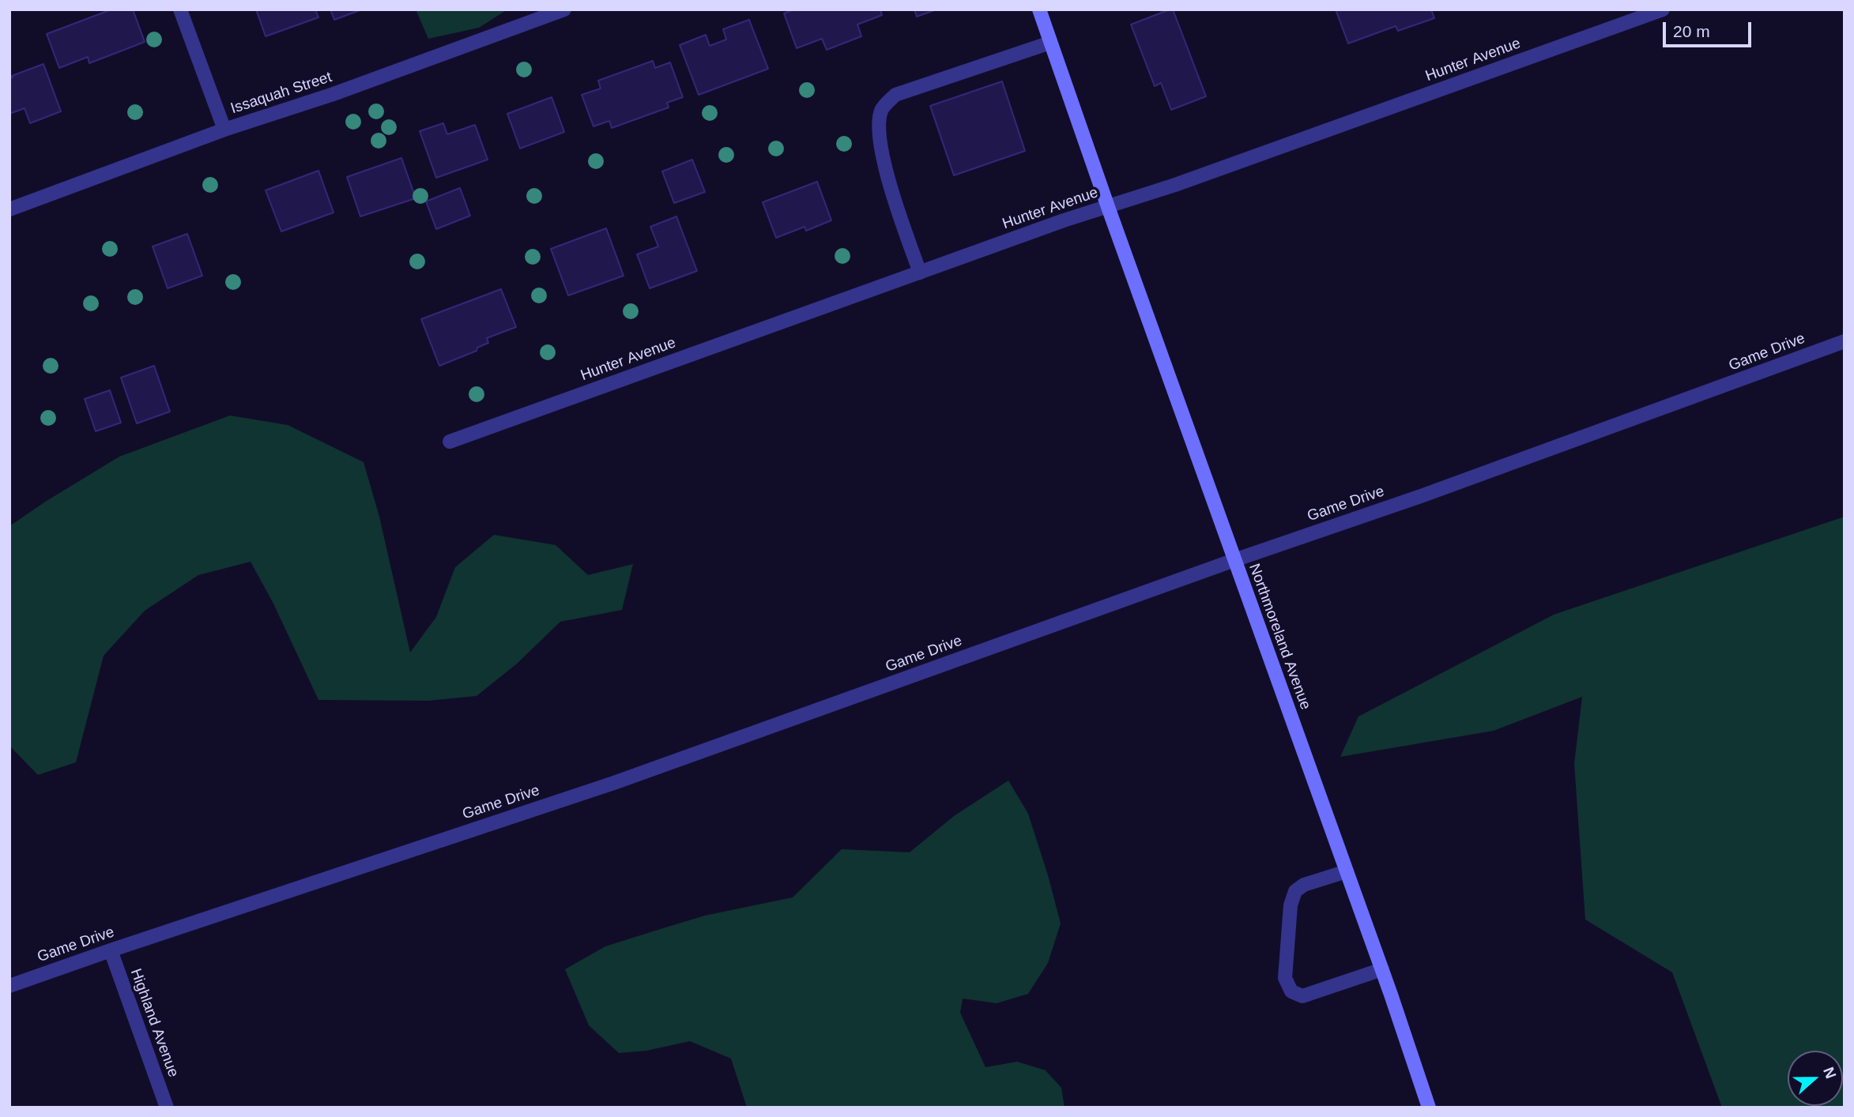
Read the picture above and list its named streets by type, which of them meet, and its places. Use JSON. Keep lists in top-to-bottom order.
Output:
{
  "streets": {
    "street": [
      "Hunter Avenue",
      "Issaquah Street",
      "Game Drive",
      "Northmoreland Avenue",
      "Highland Avenue"
    ]
  },
  "crossings": [
    ["Hunter Avenue", "Northmoreland Avenue"],
    ["Game Drive", "Northmoreland Avenue"],
    ["Game Drive", "Highland Avenue"]
  ],
  "scale_bar": "20 m",
  "north": "right"
}
